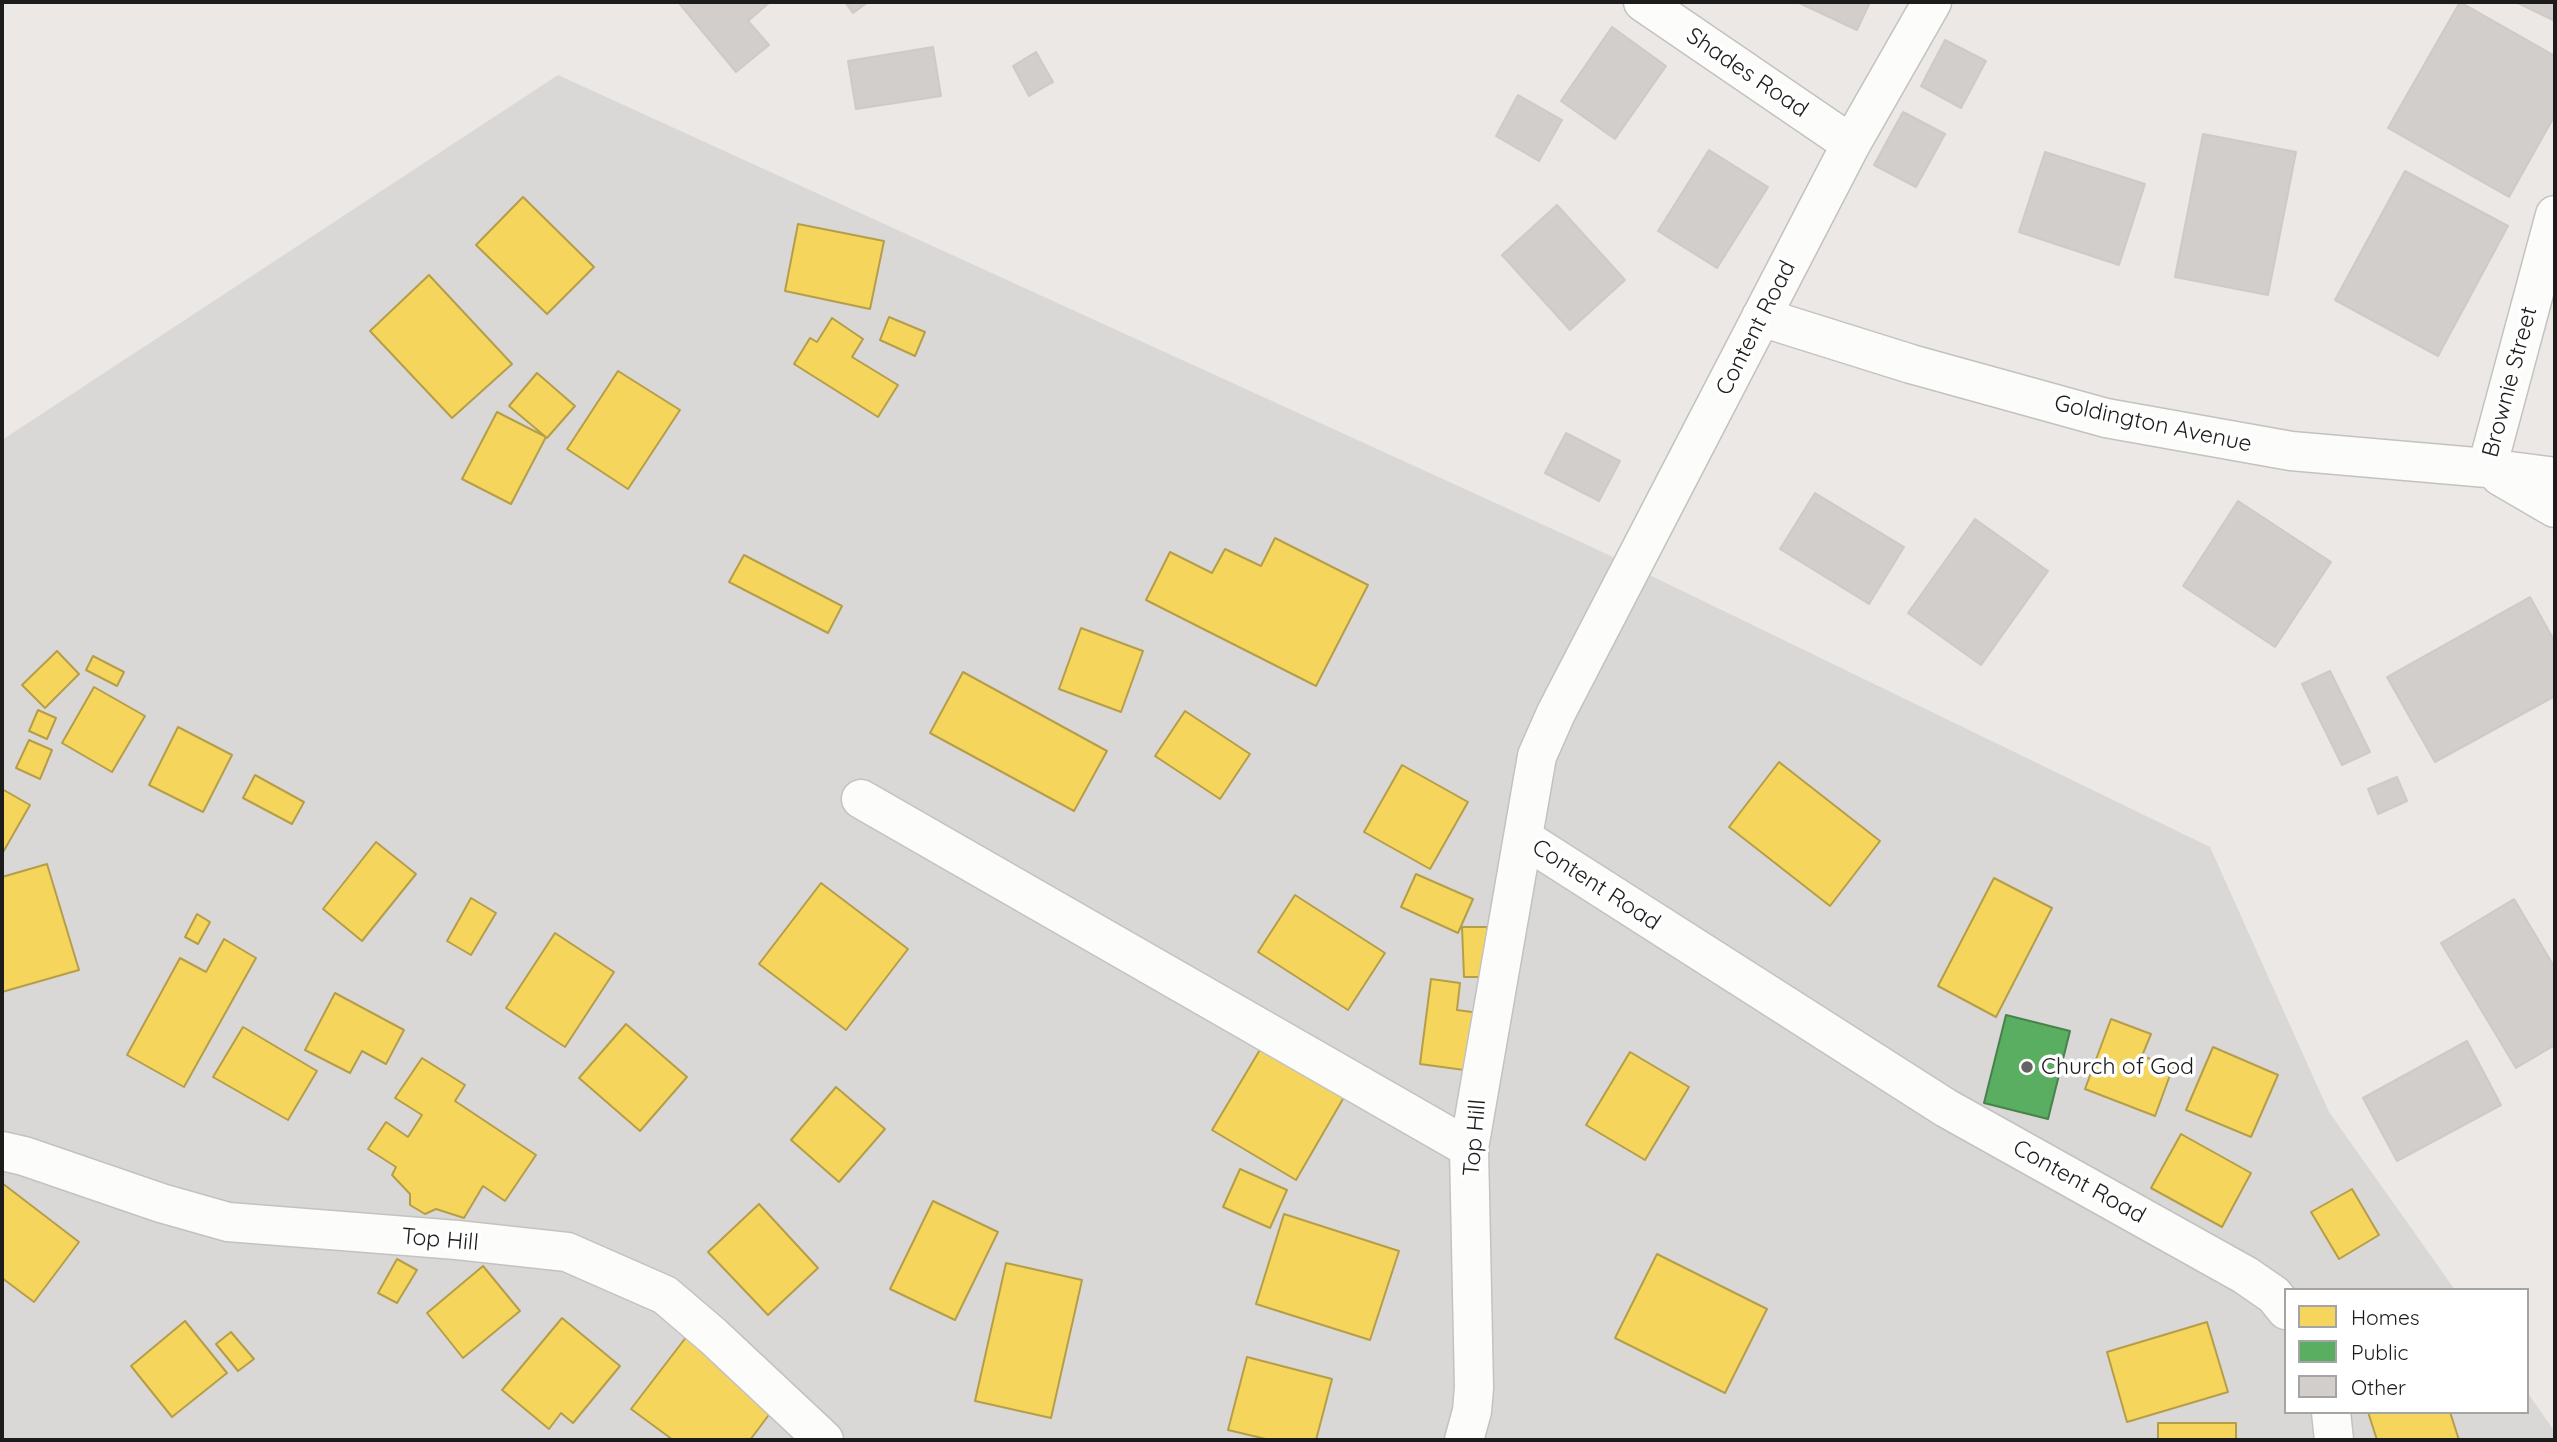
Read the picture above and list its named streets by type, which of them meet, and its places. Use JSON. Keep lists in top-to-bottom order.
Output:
{
  "streets": {
    "street": [
      "Shades Road",
      "Content Road",
      "Brownie Street",
      "Goldington Avenue",
      "Top Hill"
    ]
  },
  "crossings": [
    ["Shades Road", "Content Road"],
    ["Content Road", "Goldington Avenue"],
    ["Content Road", "Top Hill"],
    ["Brownie Street", "Goldington Avenue"]
  ],
  "places": ["Church of God"],
  "legend": ["Homes", "Public", "Other"]
}
